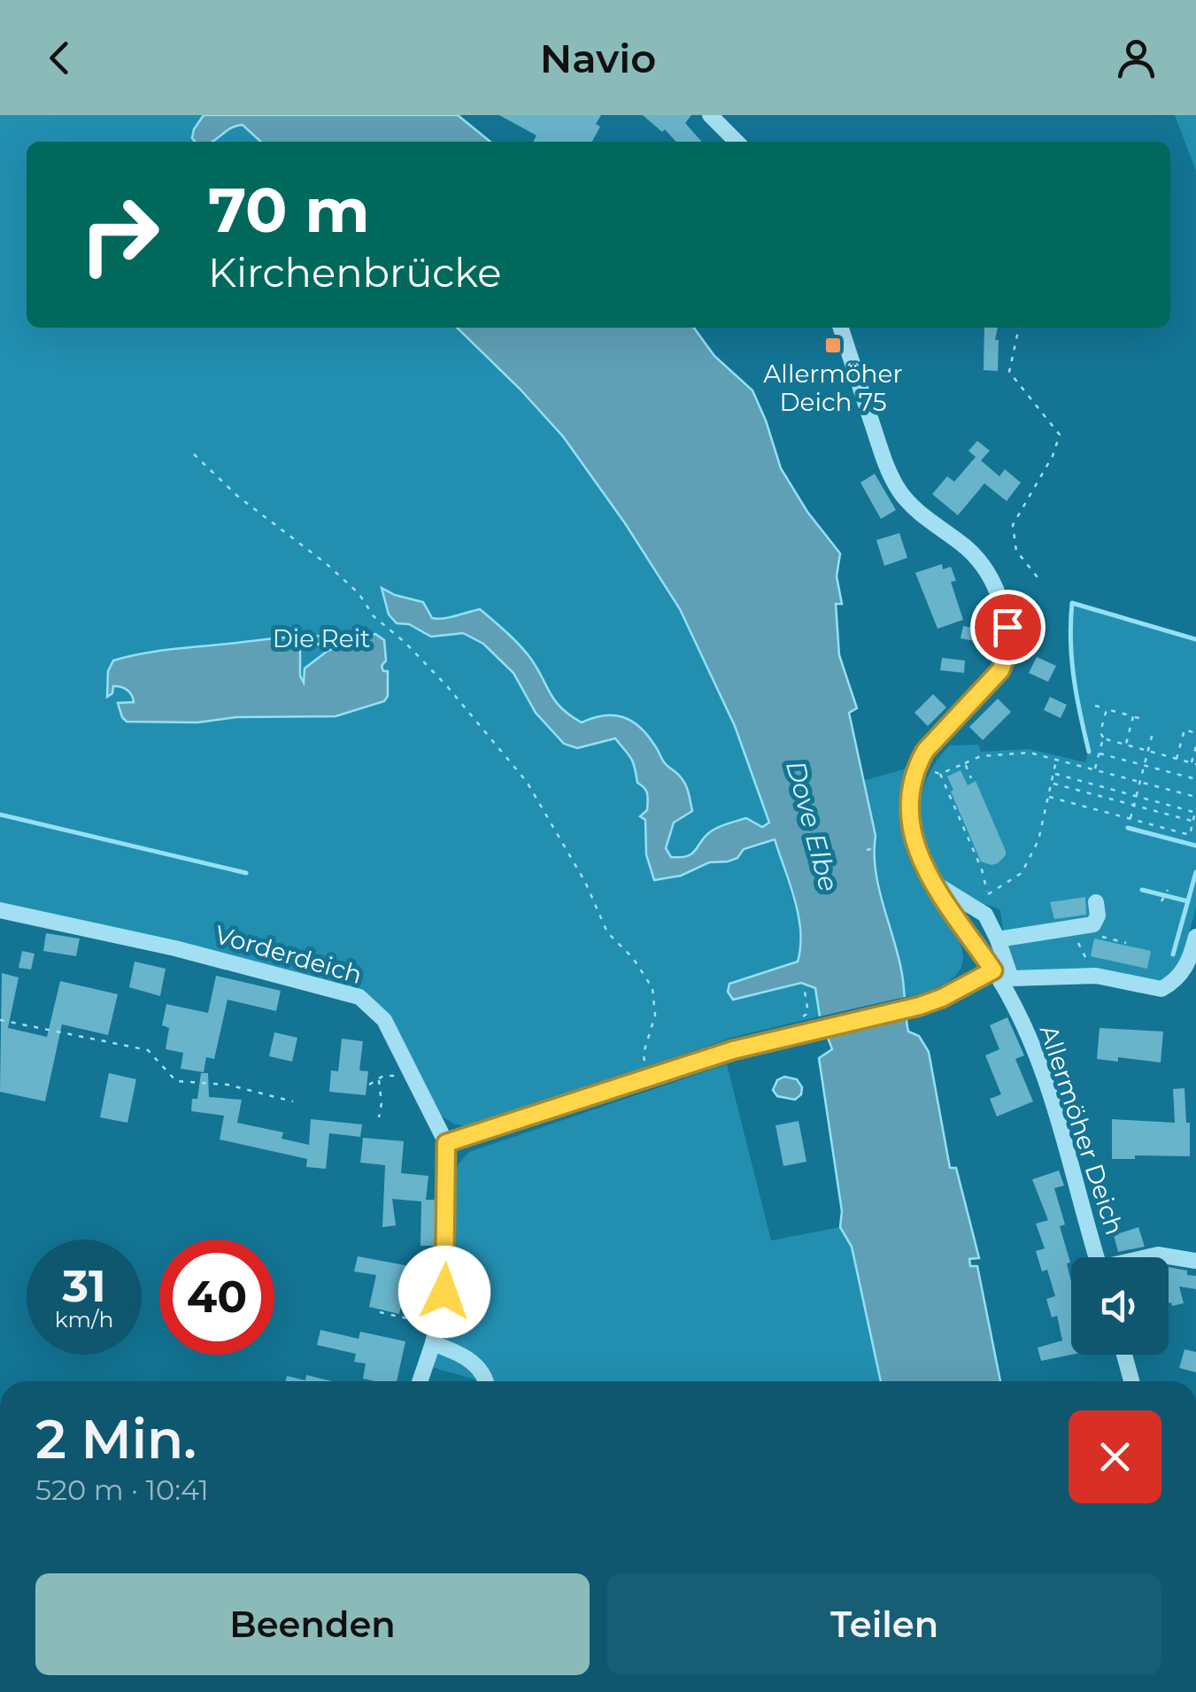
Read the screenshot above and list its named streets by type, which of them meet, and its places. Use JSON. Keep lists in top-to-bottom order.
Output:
{
  "streets": {
    "street": ["Vorderdeich", "Allermöher Deich"]
  },
  "water": ["Dove Elbe"],
  "parks": ["Die Reit"],
  "places": {
    "transit": ["Allermöher Deich 75"]
  },
  "page": {
    "header": "Navio",
    "turn": ["70 m", "Kirchenbrücke"],
    "speed": "31 km/h",
    "limit": "40",
    "heading": ["2 Min.", "520 m · 10:41"],
    "buttons": ["Beenden", "Teilen"]
  }
}
